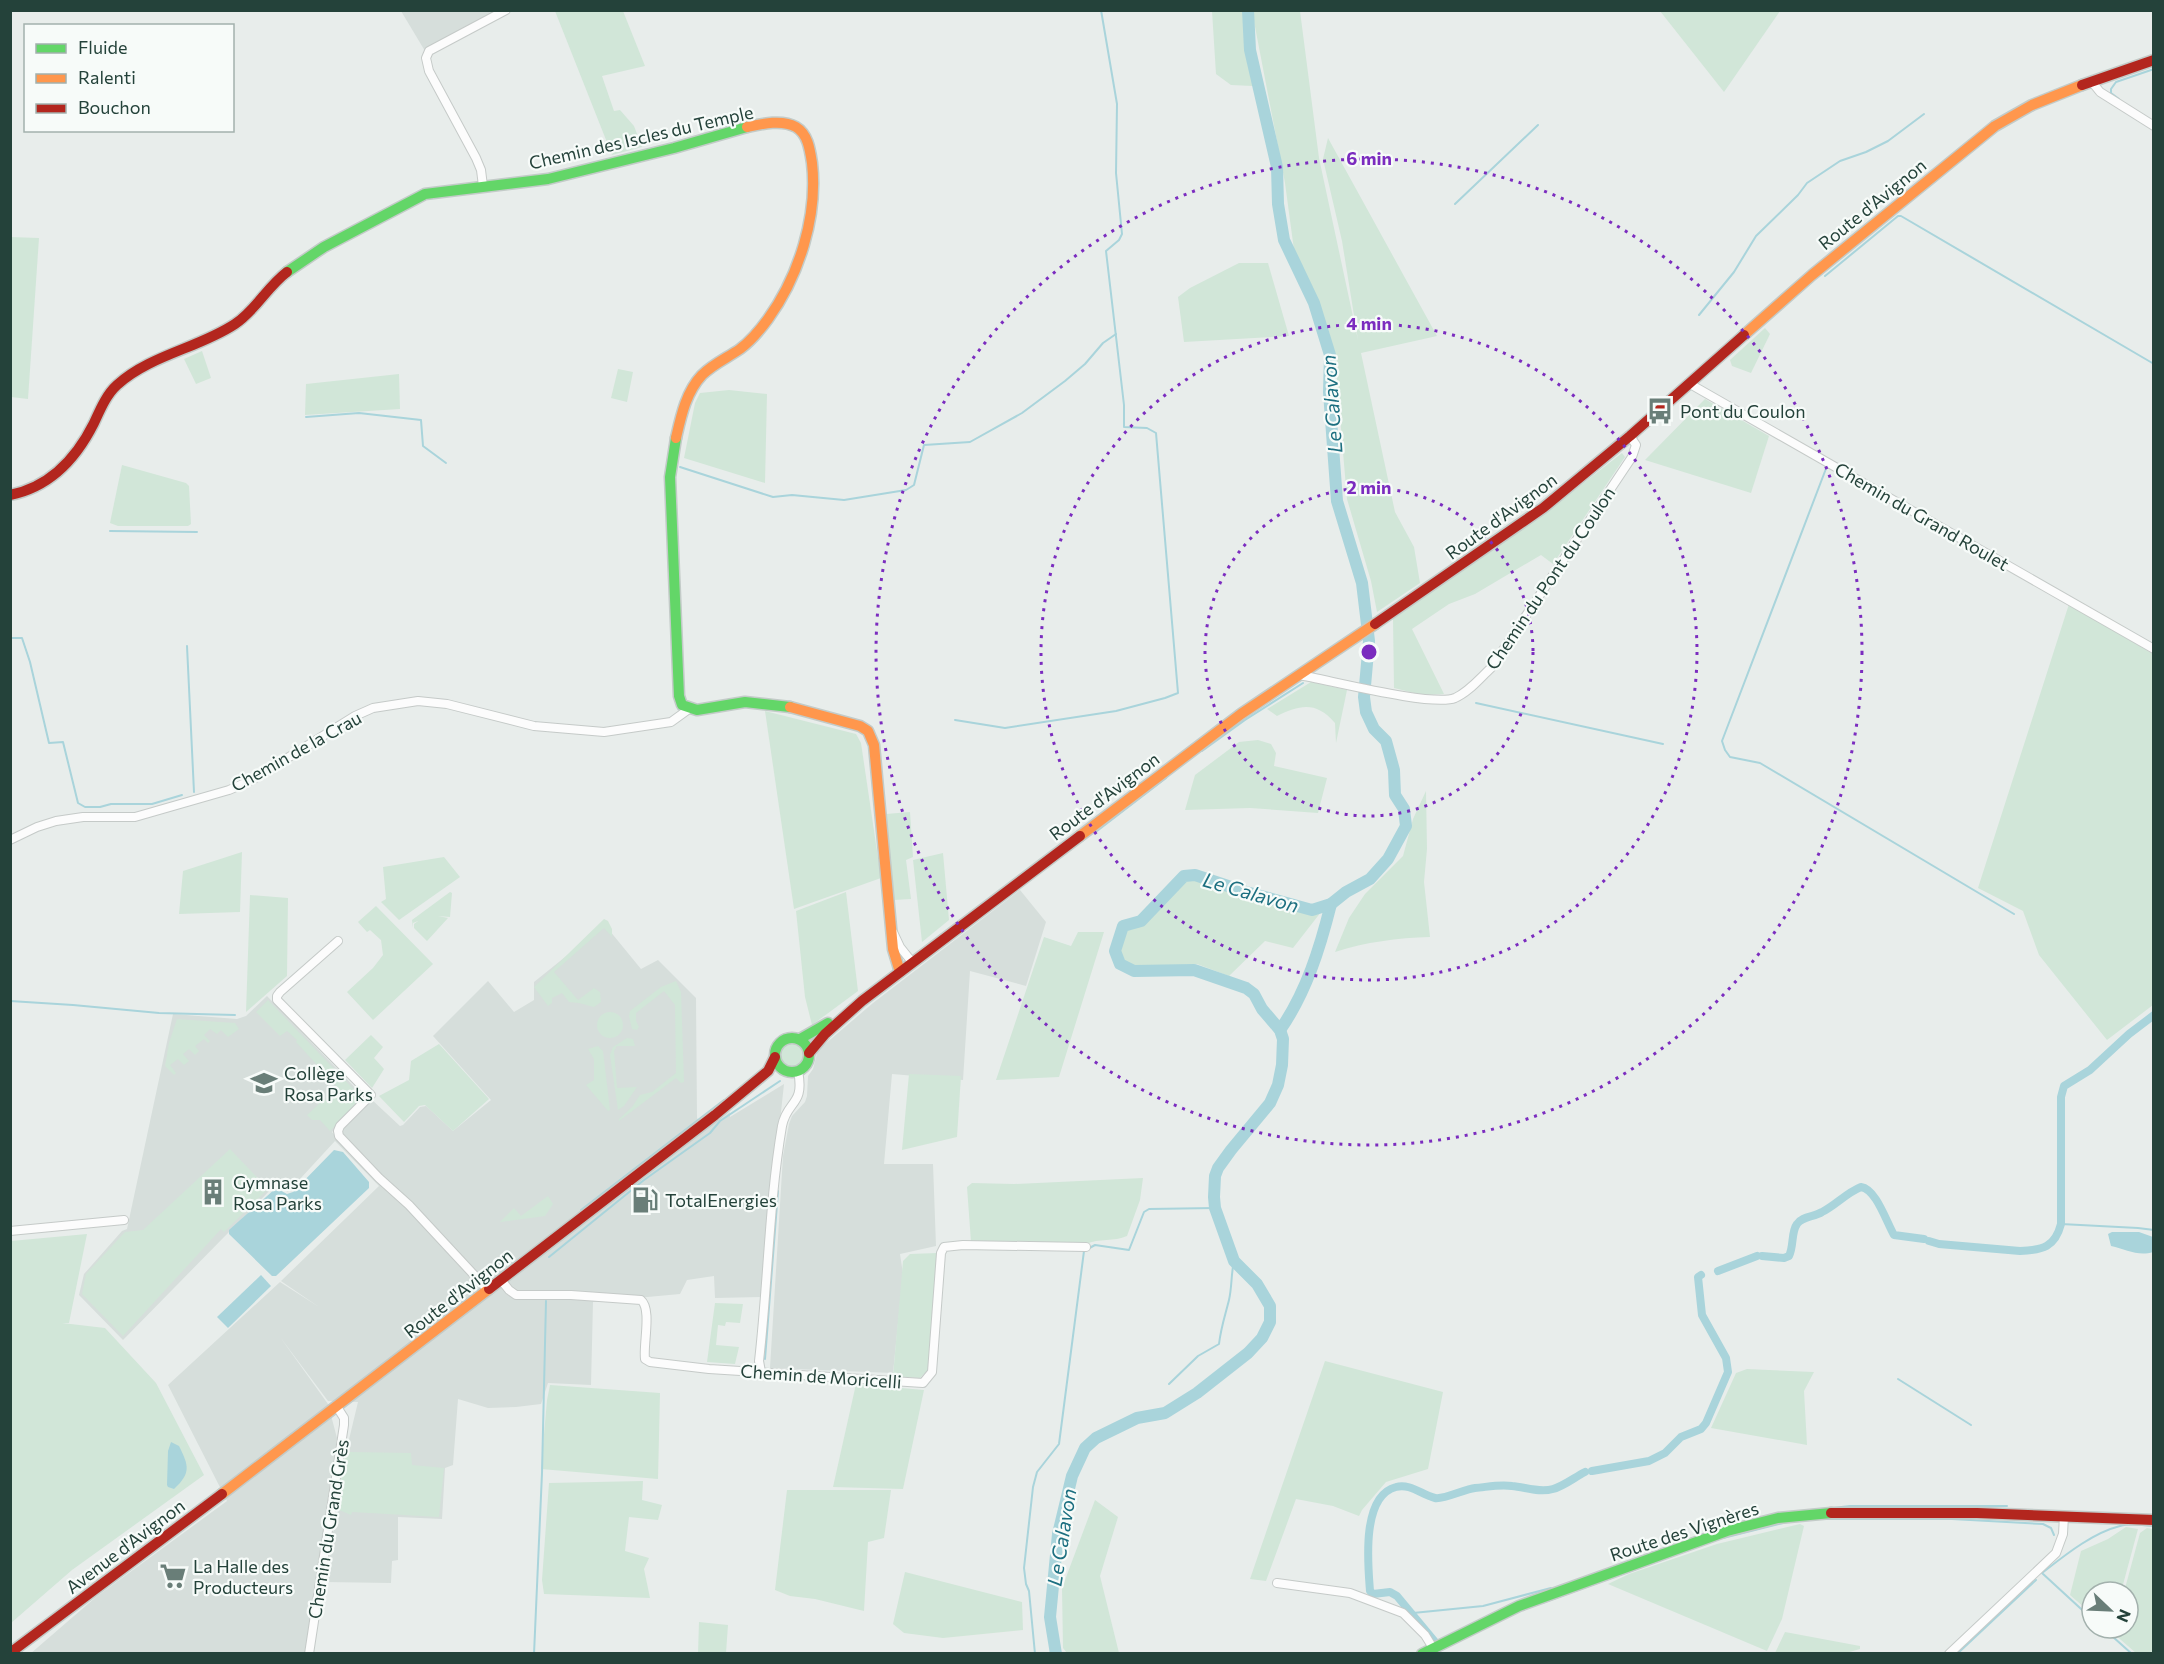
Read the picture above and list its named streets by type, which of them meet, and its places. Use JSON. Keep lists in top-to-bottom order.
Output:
{
  "streets": {
    "main road": [
      "Chemin des Iscles du Temple",
      "Route d'Avignon",
      "Route des Vignères",
      "Avenue d'Avignon"
    ],
    "street": [
      "Chemin du Grand Roulet",
      "Chemin du Pont du Coulon",
      "Chemin de la Crau",
      "Chemin de Moricelli",
      "Chemin du Grand Grès"
    ]
  },
  "crossings": [
    ["Chemin des Iscles du Temple", "Chemin de la Crau"],
    ["Route d'Avignon", "Chemin du Grand Roulet"],
    ["Route d'Avignon", "Chemin du Pont du Coulon"],
    ["Route d'Avignon", "Chemin de Moricelli"],
    ["Route d'Avignon", "Chemin du Grand Grès"],
    ["Route d'Avignon", "Avenue d'Avignon"]
  ],
  "water": ["Le Calavon"],
  "places": {
    "bus stop": ["Pont du Coulon"],
    "school or university": ["Collège Rosa Parks"],
    "building": ["Gymnase Rosa Parks"],
    "fuel station": ["TotalEnergies"],
    "supermarket": ["La Halle des Producteurs"]
  },
  "legend": ["Fluide", "Ralenti", "Bouchon"],
  "north": "bottom right",
  "rings": ["6 min", "4 min", "2 min"]
}
